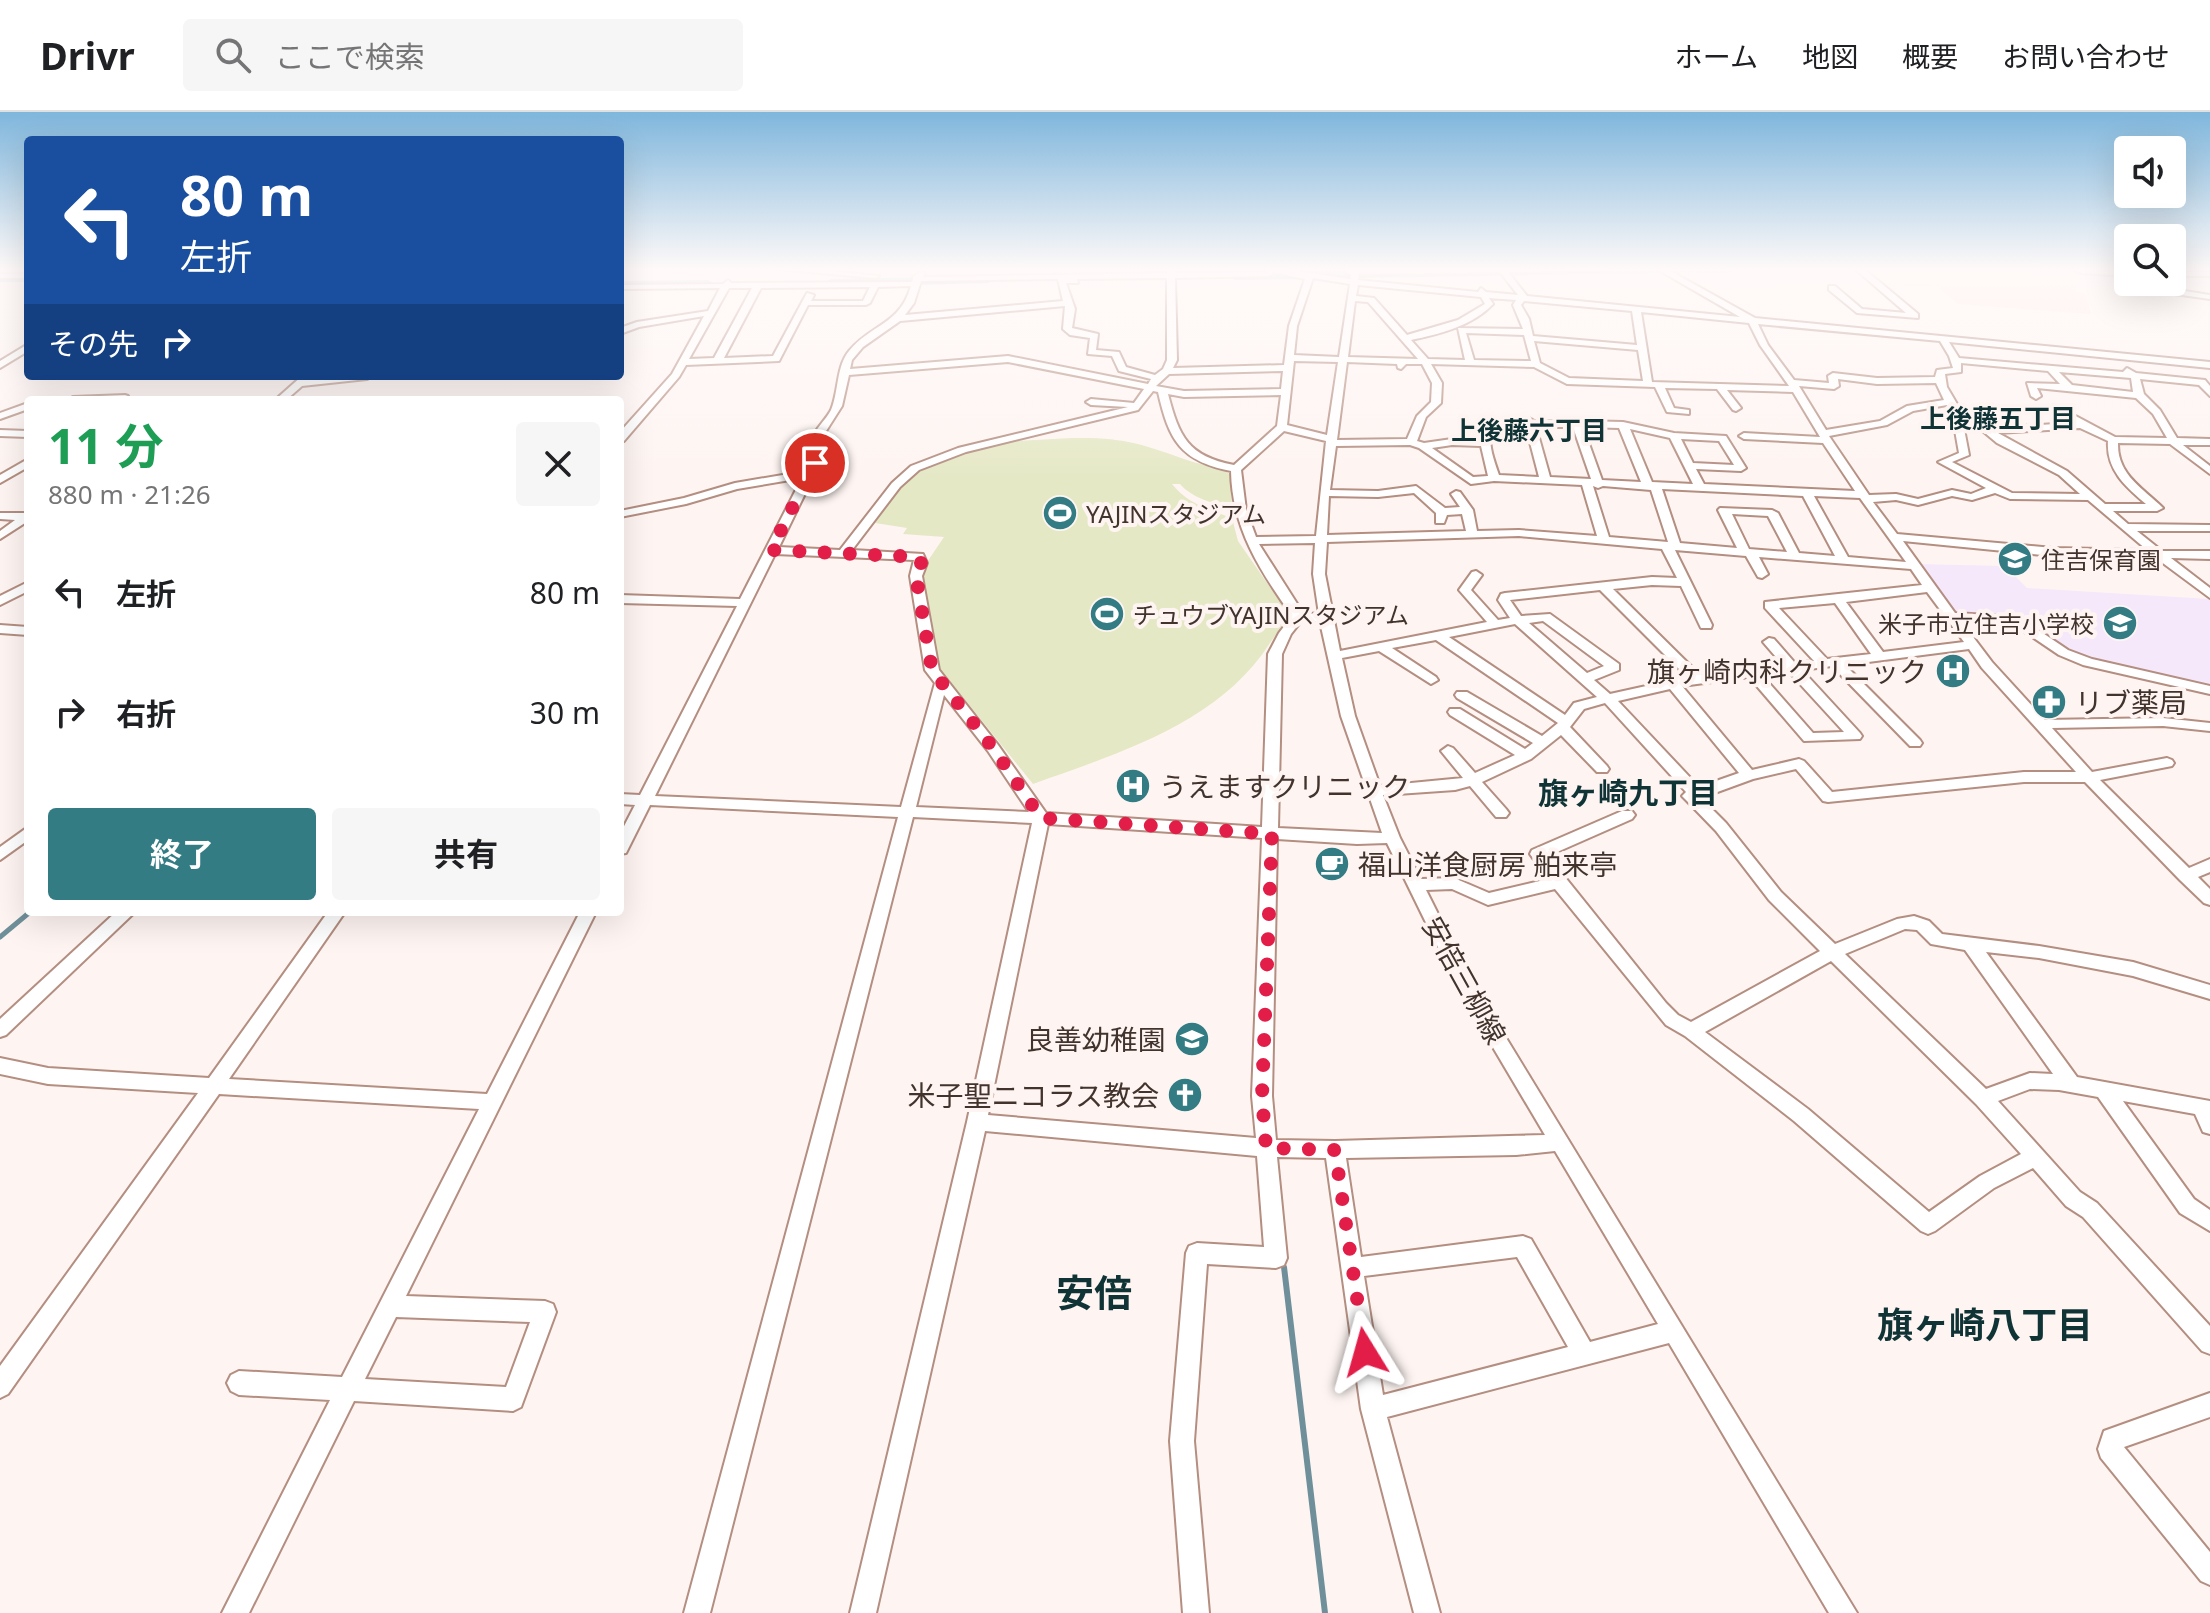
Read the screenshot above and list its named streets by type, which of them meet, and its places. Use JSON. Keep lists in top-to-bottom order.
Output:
{
  "streets": {
    "street": ["安倍三柳線"]
  },
  "districts": [
    "上後藤五丁目",
    "上後藤六丁目",
    "旗ヶ崎九丁目",
    "安倍",
    "旗ヶ崎八丁目"
  ],
  "places": {
    "sports": ["YAJINスタジアム", "チュウブYAJINスタジアム"],
    "school or university": ["住吉保育園", "米子市立住吉小学校", "良善幼稚園"],
    "hospital": ["旗ヶ崎内科クリニック", "うえますクリニック"],
    "pharmacy": ["リブ薬局"],
    "cafe": ["福山洋食厨房 舶来亭"],
    "church": ["米子聖ニコラス教会"]
  },
  "page": {
    "header": "Drivr",
    "search": "ここで検索",
    "nav": [
      "ホーム",
      "地図",
      "概要",
      "お問い合わせ"
    ],
    "turn": ["80 m", "左折"],
    "then": "その先",
    "heading": ["11 分", "880 m · 21:26"],
    "list": [
      {
        "name": "左折",
        "value": "80 m"
      },
      {
        "name": "右折",
        "value": "30 m"
      }
    ],
    "buttons": ["終了", "共有"]
  }
}
